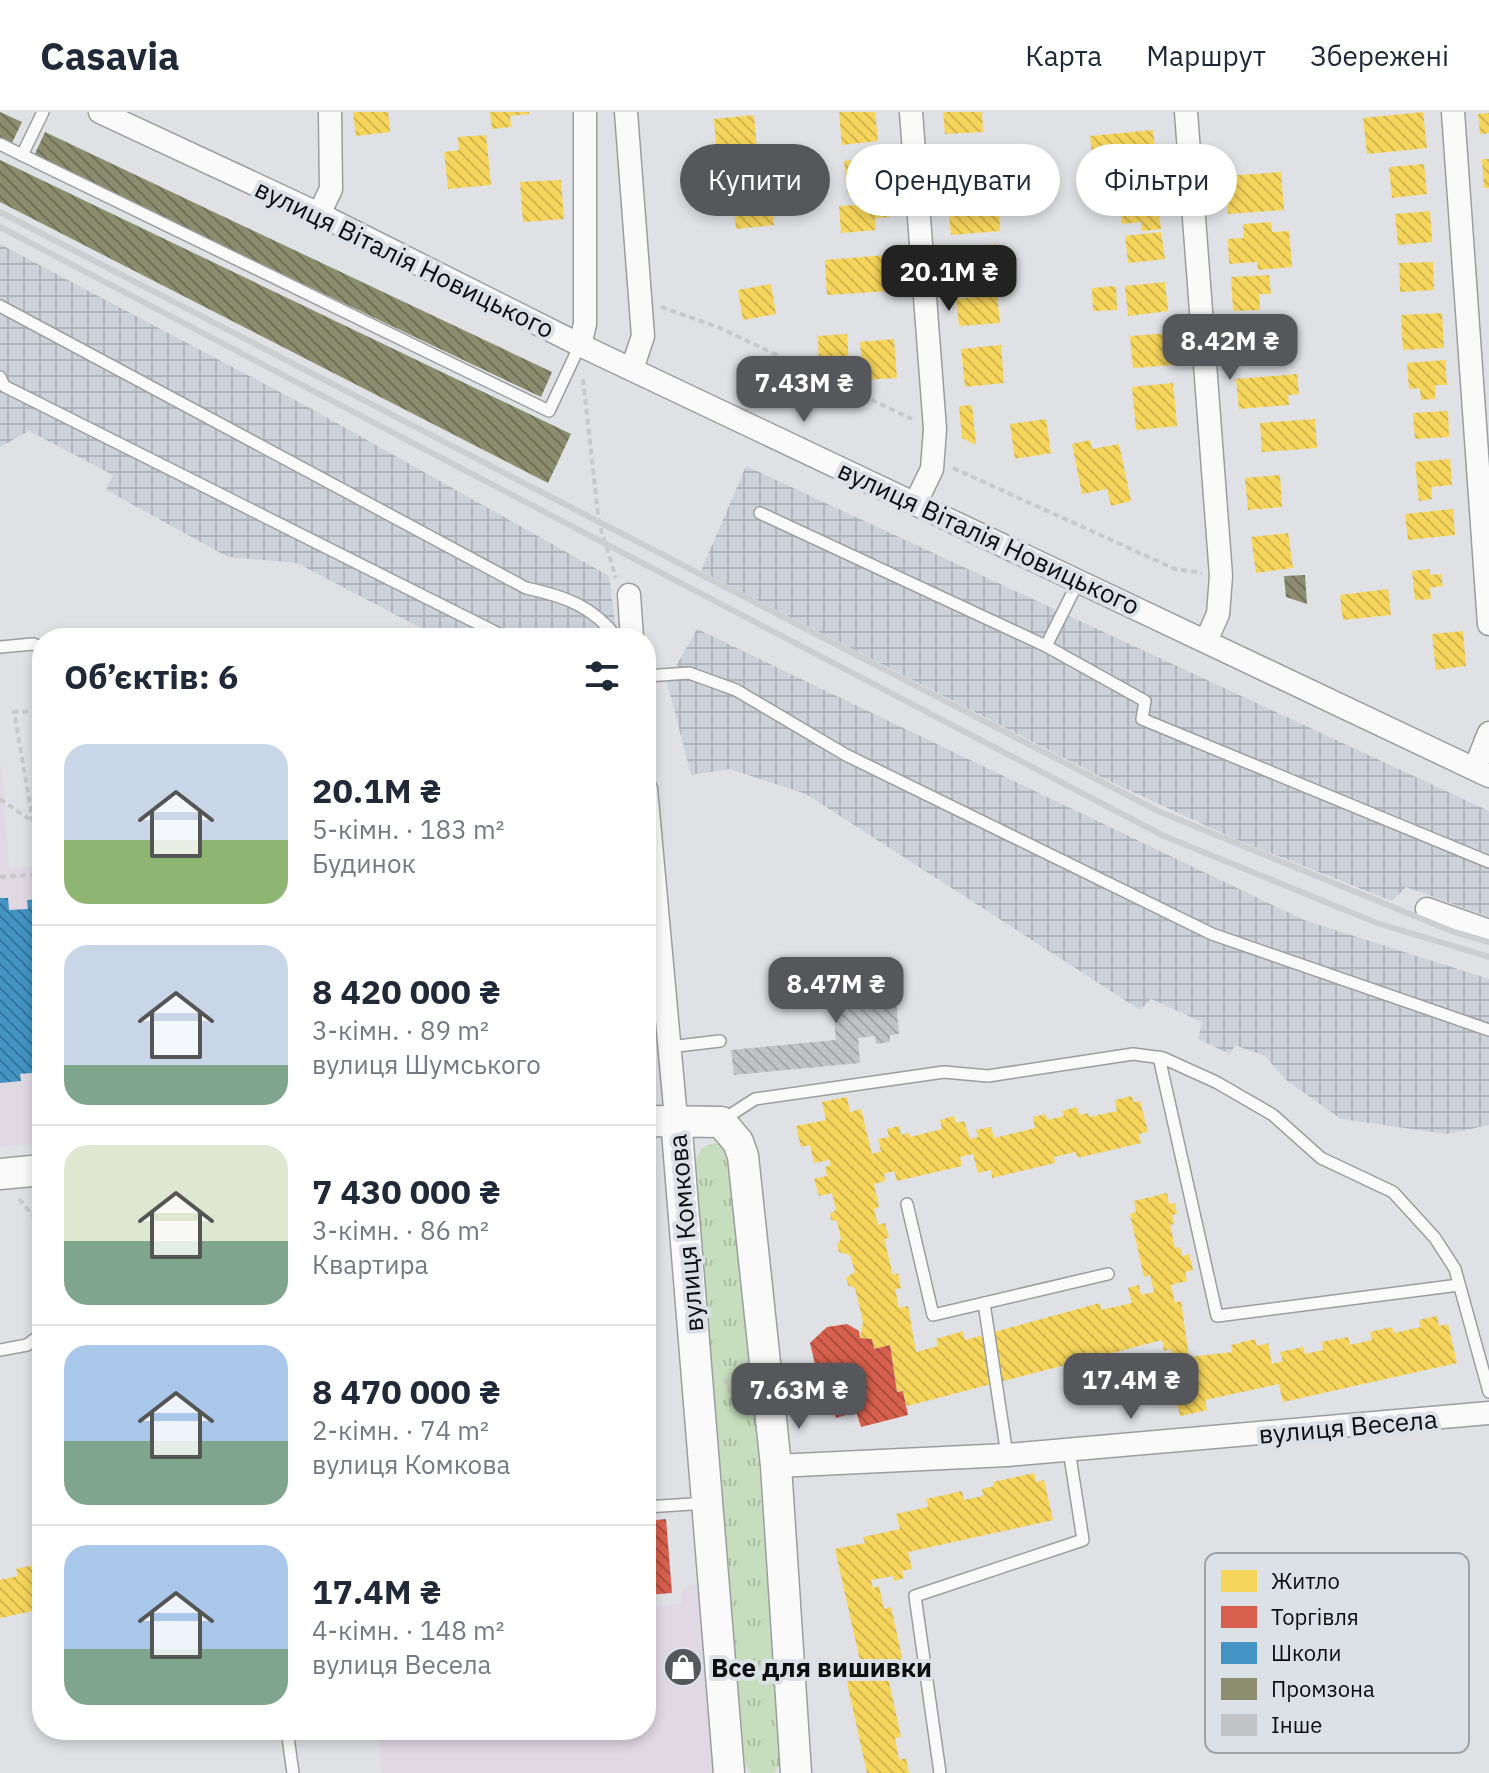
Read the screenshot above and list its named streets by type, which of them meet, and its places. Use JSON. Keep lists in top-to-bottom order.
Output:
{
  "streets": {
    "street": ["вулиця Віталія Новицького", "вулиця Комкова", "вулиця Весела"]
  },
  "crossings": [
    ["вулиця Комкова", "вулиця Весела"]
  ],
  "places": {
    "shop": ["Все для вишивки"]
  },
  "legend": [
    "Житло",
    "Торгівля",
    "Школи",
    "Промзона",
    "Інше"
  ],
  "page": {
    "header": "Casavia",
    "nav": ["Карта", "Маршрут", "Збережені"],
    "chip": ["Купити", "Орендувати", "Фільтри"],
    "price": [
      "20.1M ₴",
      "8.42M ₴",
      "7.43M ₴",
      "8.47M ₴",
      "17.4M ₴",
      "7.63M ₴"
    ],
    "heading": "Об’єктів: 6",
    "list": [
      {
        "name": "20.1M ₴",
        "note": "5-кімн. · 183 m² · Будинок"
      },
      {
        "name": "8 420 000 ₴",
        "note": "3-кімн. · 89 m² · вулиця Шумського"
      },
      {
        "name": "7 430 000 ₴",
        "note": "3-кімн. · 86 m² · Квартира"
      },
      {
        "name": "8 470 000 ₴",
        "note": "2-кімн. · 74 m² · вулиця Комкова"
      },
      {
        "name": "17.4M ₴",
        "note": "4-кімн. · 148 m² · вулиця Весела"
      }
    ]
  }
}
